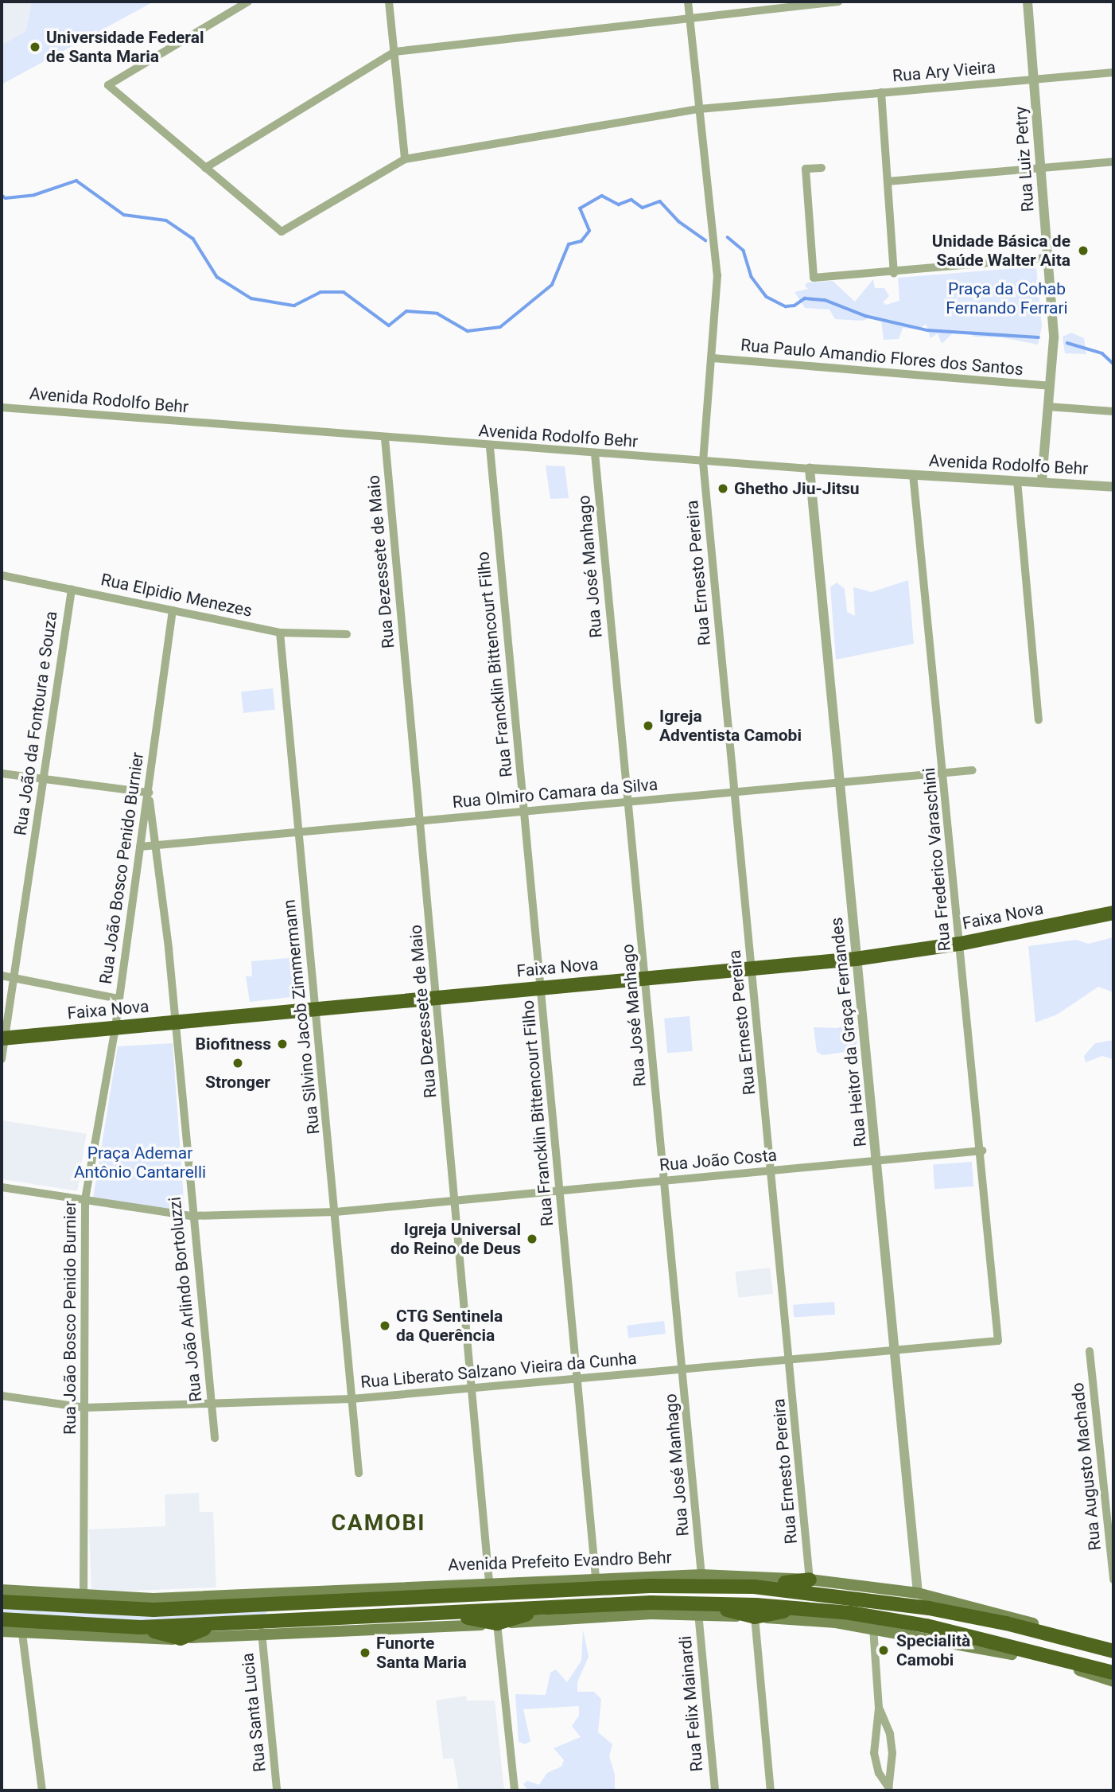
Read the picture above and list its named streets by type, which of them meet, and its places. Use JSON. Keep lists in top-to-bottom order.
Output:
{
  "streets": {
    "highway": ["Faixa Nova", "Avenida Prefeito Evandro Behr"],
    "street": [
      "Rua Ary Vieira",
      "Rua Luiz Petry",
      "Rua Paulo Amandio Flores dos Santos",
      "Avenida Rodolfo Behr",
      "Rua Dezessete de Maio",
      "Rua José Manhago",
      "Rua Ernesto Pereira",
      "Rua Elpidio Menezes",
      "Rua Francklin Bittencourt Filho",
      "Rua João da Fontoura e Souza",
      "Rua Olmiro Camara da Silva",
      "Rua Frederico Varaschini",
      "Rua João Bosco Penido Burnier",
      "Rua Silvino Jacob Zimmermann",
      "Rua Heitor da Graça Fernandes",
      "Rua João Costa",
      "Rua João Arlindo Bortoluzzi",
      "Rua Liberato Salzano Vieira da Cunha",
      "Rua Augusto Machado",
      "Rua Felix Mainardi",
      "Rua Santa Lucia"
    ]
  },
  "crossings": [
    ["Rua Ary Vieira", "Rua Luiz Petry"],
    ["Rua Ary Vieira", "Rua Ernesto Pereira"],
    ["Rua Luiz Petry", "Rua Paulo Amandio Flores dos Santos"],
    ["Rua Luiz Petry", "Avenida Rodolfo Behr"],
    ["Rua Paulo Amandio Flores dos Santos", "Rua Ernesto Pereira"],
    ["Avenida Rodolfo Behr", "Rua Dezessete de Maio"],
    ["Avenida Rodolfo Behr", "Rua José Manhago"],
    ["Avenida Rodolfo Behr", "Rua Ernesto Pereira"],
    ["Avenida Rodolfo Behr", "Rua Francklin Bittencourt Filho"],
    ["Avenida Rodolfo Behr", "Rua Frederico Varaschini"],
    ["Avenida Rodolfo Behr", "Rua Heitor da Graça Fernandes"],
    ["Rua Dezessete de Maio", "Rua Olmiro Camara da Silva"],
    ["Rua Dezessete de Maio", "Faixa Nova"],
    ["Rua Dezessete de Maio", "Rua João Costa"],
    ["Rua Dezessete de Maio", "Rua Liberato Salzano Vieira da Cunha"],
    ["Rua Dezessete de Maio", "Avenida Prefeito Evandro Behr"],
    ["Rua José Manhago", "Rua Olmiro Camara da Silva"],
    ["Rua José Manhago", "Faixa Nova"],
    ["Rua José Manhago", "Rua João Costa"],
    ["Rua José Manhago", "Rua Liberato Salzano Vieira da Cunha"],
    ["Rua José Manhago", "Avenida Prefeito Evandro Behr"],
    ["Rua Ernesto Pereira", "Rua Olmiro Camara da Silva"],
    ["Rua Ernesto Pereira", "Faixa Nova"],
    ["Rua Ernesto Pereira", "Rua João Costa"],
    ["Rua Ernesto Pereira", "Rua Liberato Salzano Vieira da Cunha"],
    ["Rua Ernesto Pereira", "Avenida Prefeito Evandro Behr"],
    ["Rua Elpidio Menezes", "Rua João da Fontoura e Souza"],
    ["Rua Elpidio Menezes", "Rua João Bosco Penido Burnier"],
    ["Rua Elpidio Menezes", "Rua Silvino Jacob Zimmermann"],
    ["Rua Francklin Bittencourt Filho", "Rua Olmiro Camara da Silva"],
    ["Rua Francklin Bittencourt Filho", "Faixa Nova"],
    ["Rua Francklin Bittencourt Filho", "Rua João Costa"],
    ["Rua Francklin Bittencourt Filho", "Rua Liberato Salzano Vieira da Cunha"],
    ["Rua Francklin Bittencourt Filho", "Avenida Prefeito Evandro Behr"],
    ["Rua João da Fontoura e Souza", "Faixa Nova"],
    ["Rua Olmiro Camara da Silva", "Rua Frederico Varaschini"],
    ["Rua Olmiro Camara da Silva", "Rua João Bosco Penido Burnier"],
    ["Rua Olmiro Camara da Silva", "Rua Silvino Jacob Zimmermann"],
    ["Rua Olmiro Camara da Silva", "Rua Heitor da Graça Fernandes"],
    ["Rua Olmiro Camara da Silva", "Rua João Arlindo Bortoluzzi"],
    ["Rua Frederico Varaschini", "Faixa Nova"],
    ["Rua Frederico Varaschini", "Rua João Costa"],
    ["Rua Frederico Varaschini", "Rua Liberato Salzano Vieira da Cunha"],
    ["Rua João Bosco Penido Burnier", "Faixa Nova"],
    ["Rua João Bosco Penido Burnier", "Rua João Costa"],
    ["Rua João Bosco Penido Burnier", "Rua João Arlindo Bortoluzzi"],
    ["Rua João Bosco Penido Burnier", "Rua Liberato Salzano Vieira da Cunha"],
    ["Rua João Bosco Penido Burnier", "Avenida Prefeito Evandro Behr"],
    ["Faixa Nova", "Rua Silvino Jacob Zimmermann"],
    ["Faixa Nova", "Rua Heitor da Graça Fernandes"],
    ["Faixa Nova", "Rua João Arlindo Bortoluzzi"],
    ["Rua Silvino Jacob Zimmermann", "Rua João Costa"],
    ["Rua Silvino Jacob Zimmermann", "Rua Liberato Salzano Vieira da Cunha"],
    ["Rua Heitor da Graça Fernandes", "Rua João Costa"],
    ["Rua Heitor da Graça Fernandes", "Rua Liberato Salzano Vieira da Cunha"],
    ["Rua Heitor da Graça Fernandes", "Avenida Prefeito Evandro Behr"],
    ["Rua João Costa", "Rua João Arlindo Bortoluzzi"],
    ["Rua João Arlindo Bortoluzzi", "Rua Liberato Salzano Vieira da Cunha"]
  ],
  "districts": ["CAMOBI"],
  "parks": ["Praça da Cohab Fernando Ferrari", "Praça Ademar Antônio Cantarelli"],
  "places": [
    "Universidade Federal de Santa Maria",
    "Unidade Básica de Saúde Walter Aita",
    "Ghetho Jiu-Jitsu",
    "Igreja Adventista Camobi",
    "Biofitness",
    "Stronger",
    "Igreja Universal do Reino de Deus",
    "CTG Sentinela da Querência",
    "Specialità Camobi",
    "Funorte Santa Maria"
  ]
}
